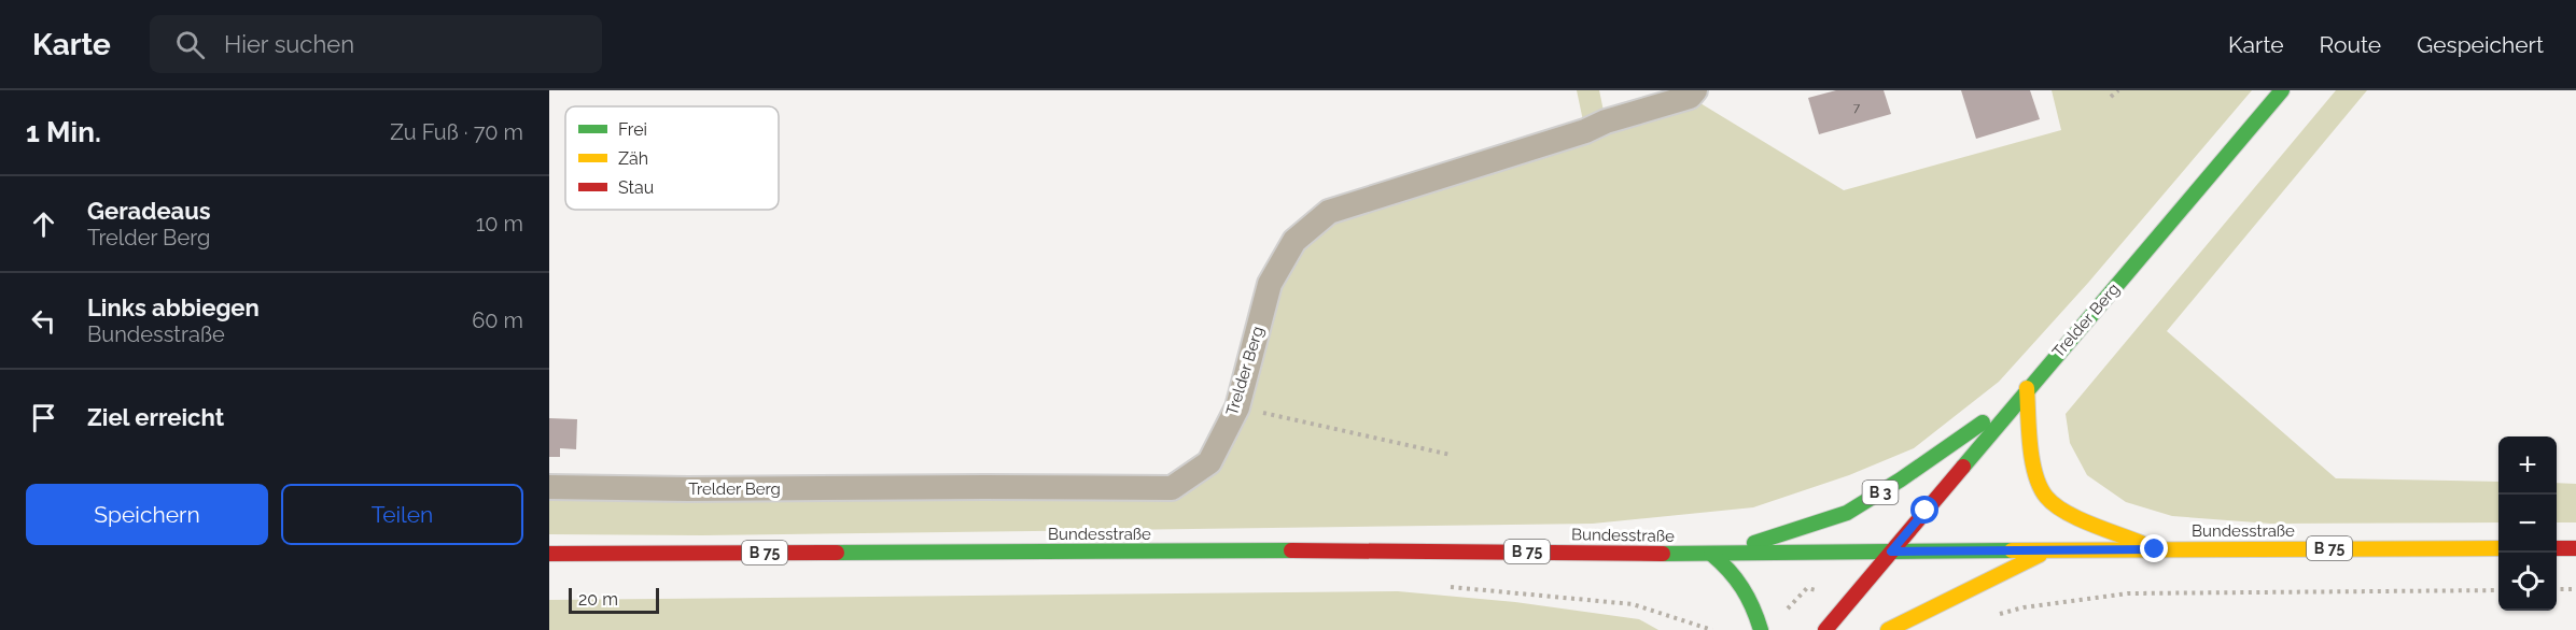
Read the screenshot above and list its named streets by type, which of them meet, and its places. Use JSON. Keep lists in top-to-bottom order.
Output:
{
  "streets": {
    "main road": [
      "Trelder Berg",
      "B 3",
      "Bundesstraße",
      "B 75"
    ]
  },
  "crossings": [
    ["Trelder Berg", "B 3"],
    ["Trelder Berg", "Bundesstraße"],
    ["Trelder Berg", "B 75"],
    ["B 3", "Bundesstraße"],
    ["B 3", "B 75"],
    ["Bundesstraße", "B 75"]
  ],
  "house_numbers": ["7"],
  "legend": ["Frei", "Zäh", "Stau"],
  "scale_bar": "20 m",
  "page": {
    "header": "Karte",
    "search": "Hier suchen",
    "nav": ["Karte", "Route", "Gespeichert"],
    "heading": ["1 Min.", "Zu Fuß · 70 m"],
    "list": [
      ["Geradeaus", "Trelder Berg", "10 m"],
      ["Links abbiegen", "Bundesstraße", "60 m"],
      "Ziel erreicht"
    ],
    "map_buttons": ["+", "−"],
    "buttons": ["Speichern", "Teilen"],
    "scale": "20 m"
  }
}
